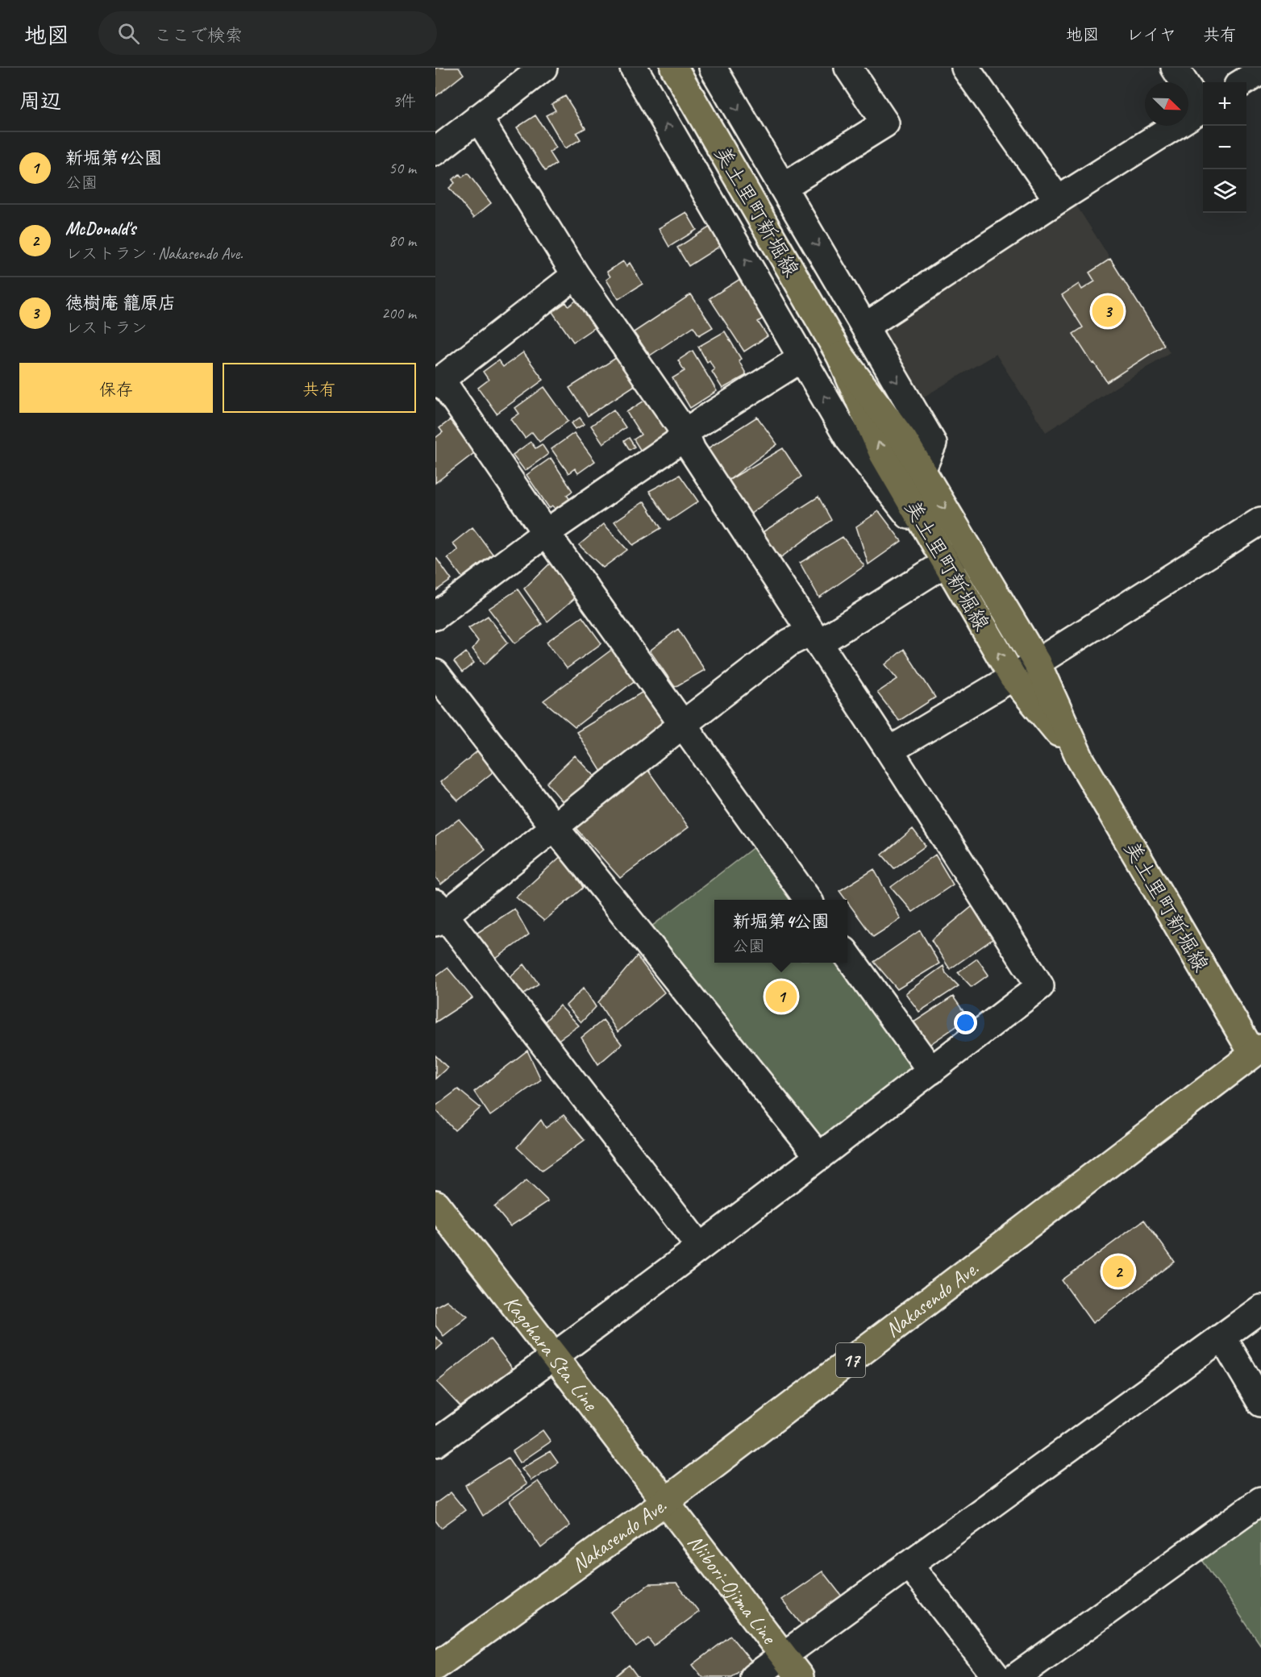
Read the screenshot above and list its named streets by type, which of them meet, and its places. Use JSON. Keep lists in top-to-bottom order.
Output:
{
  "streets": {
    "main road": [
      "美土里町新堀線",
      "Nakasendo Ave.",
      "Kagohara Sta. Line",
      "17",
      "Niibori-Ojima Line"
    ]
  },
  "crossings": [
    ["美土里町新堀線", "Nakasendo Ave."],
    ["Nakasendo Ave.", "Kagohara Sta. Line"],
    ["Nakasendo Ave.", "Niibori-Ojima Line"],
    ["Kagohara Sta. Line", "Niibori-Ojima Line"]
  ],
  "north": "bottom right",
  "page": {
    "header": "地図",
    "search": "ここで検索",
    "nav": ["地図", "レイヤ", "共有"],
    "heading": ["周辺", "3件"],
    "map_buttons": ["+", "−"],
    "list": [
      {
        "mark": "1",
        "name": "新堀第4公園",
        "note": "公園",
        "value": "50 m"
      },
      {
        "mark": "2",
        "name": "McDonald's",
        "note": "レストラン · Nakasendo Ave.",
        "value": "80 m"
      },
      {
        "mark": "3",
        "name": "徳樹庵 籠原店",
        "note": "レストラン",
        "value": "200 m"
      }
    ],
    "pins": ["3", "1", "2"],
    "buttons": ["保存", "共有"],
    "popup": ["新堀第4公園", "公園"]
  }
}
